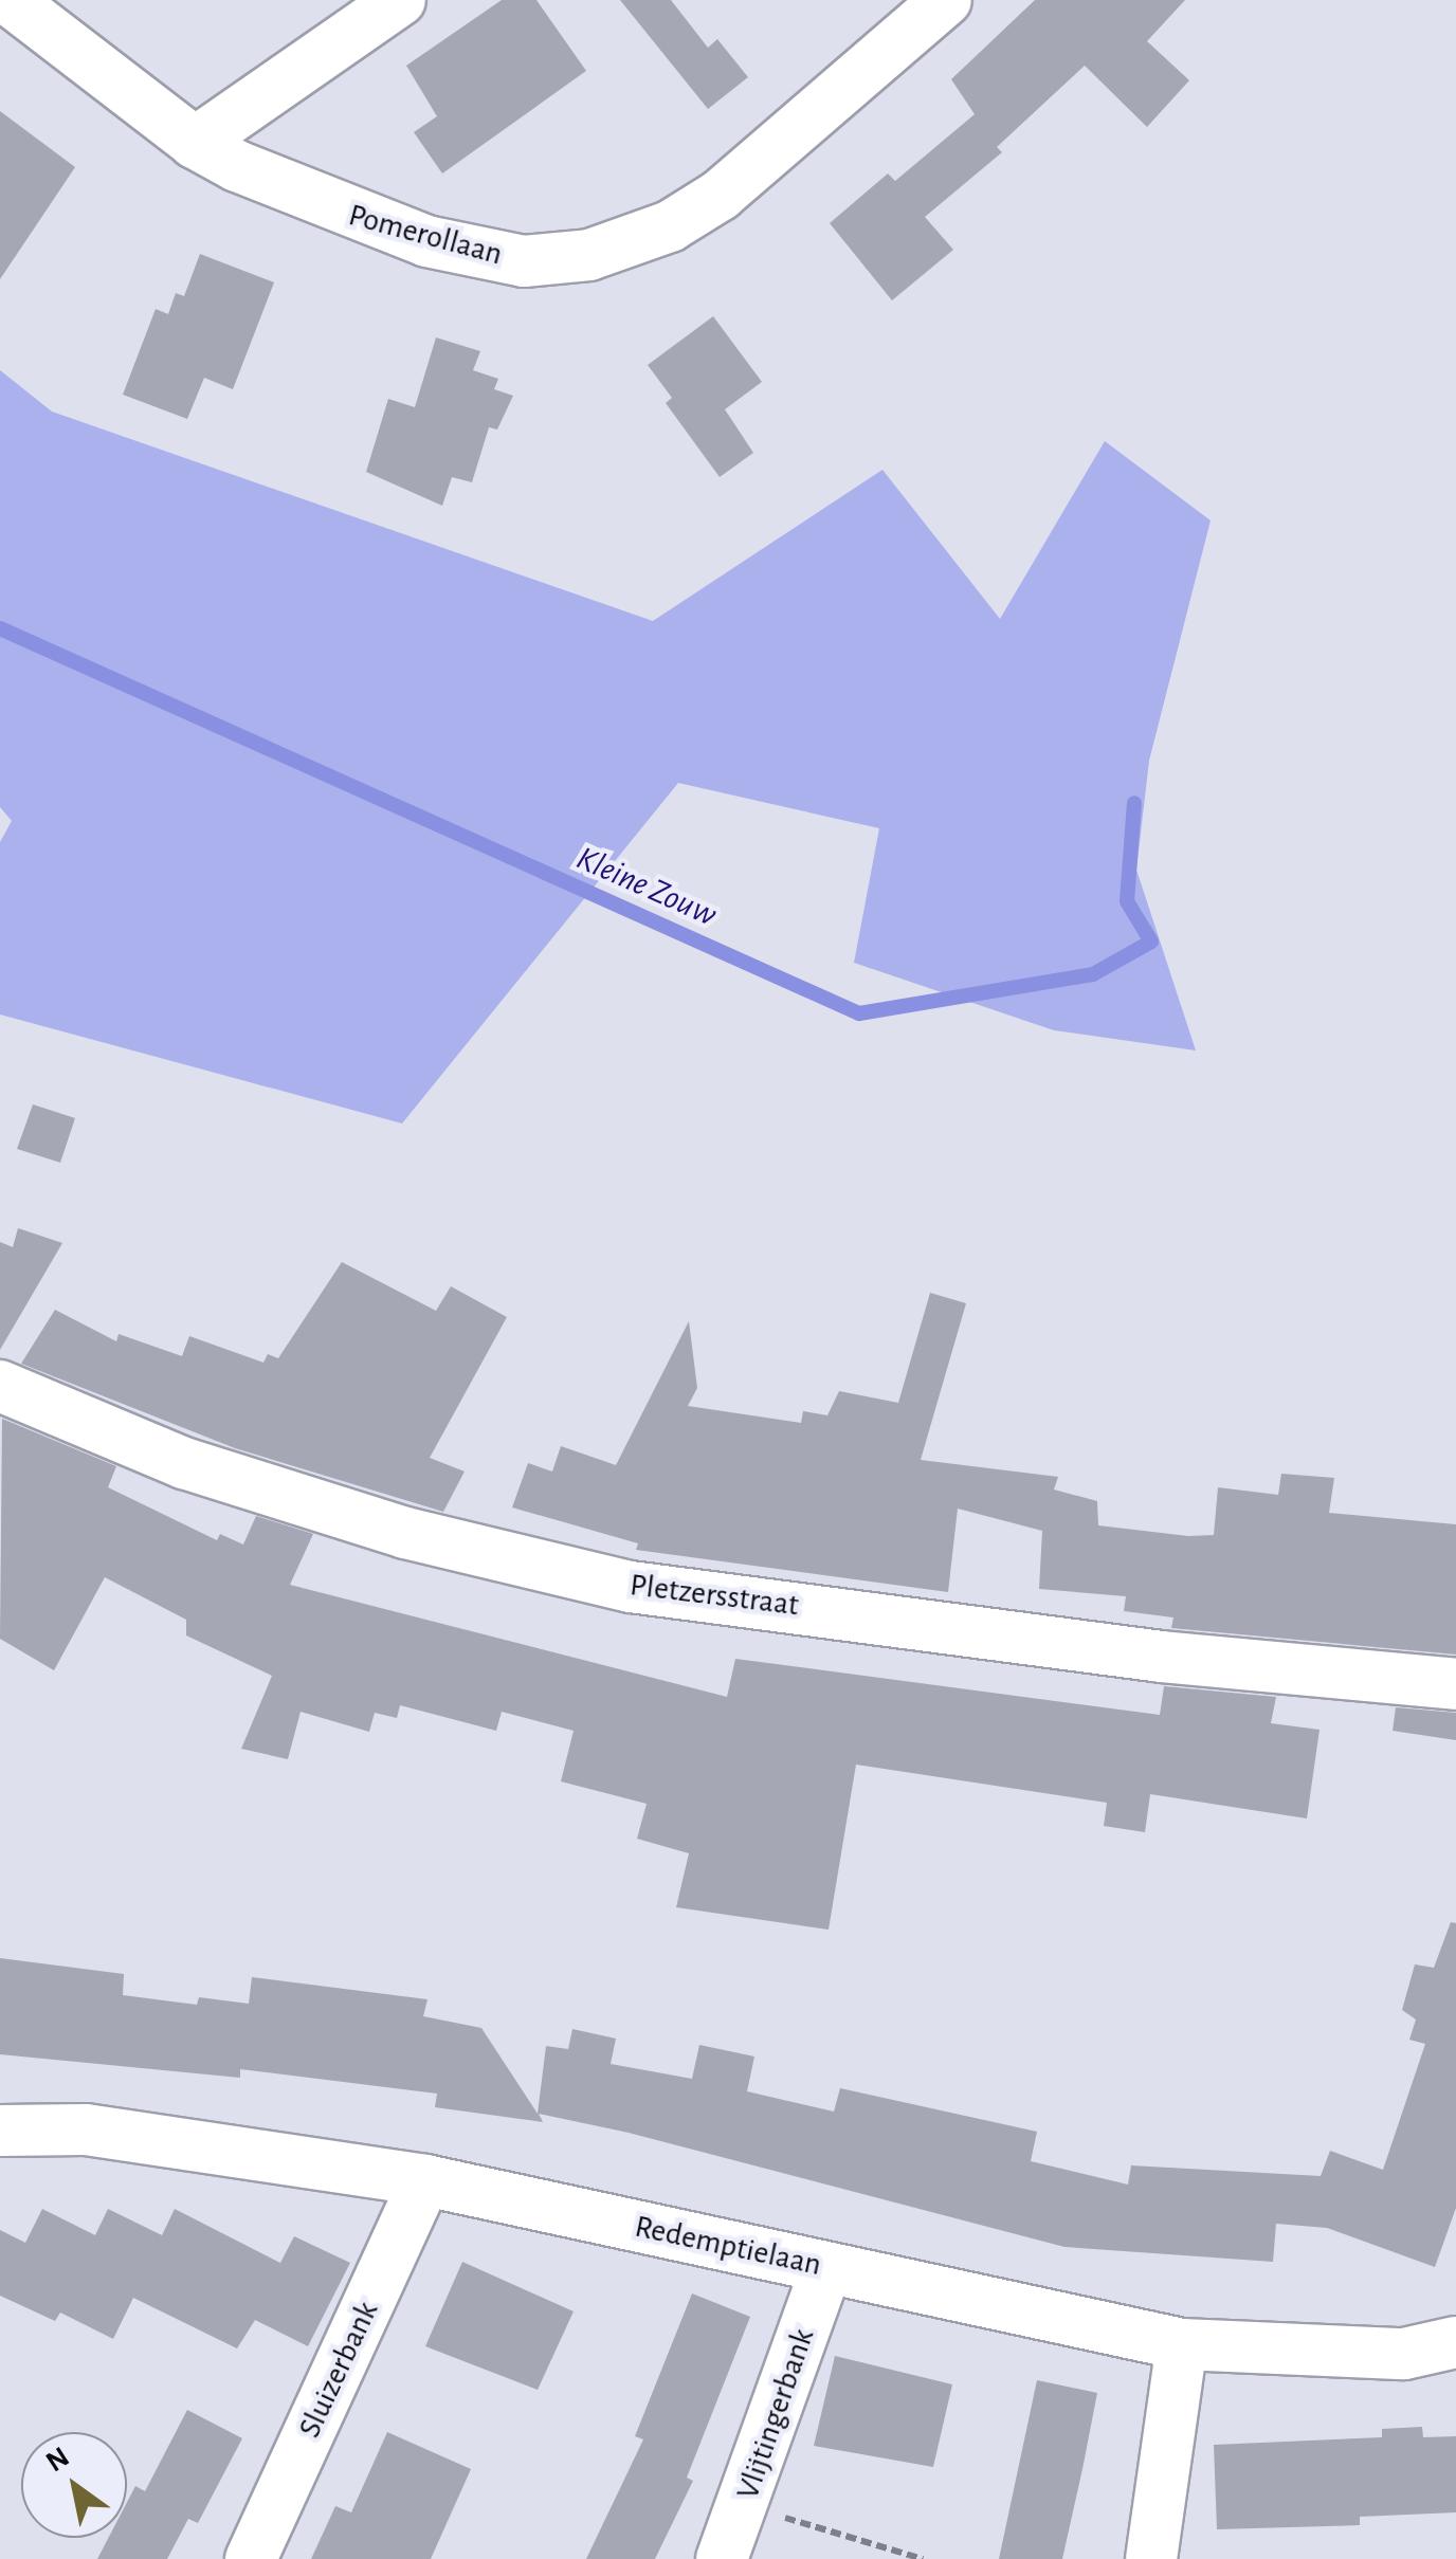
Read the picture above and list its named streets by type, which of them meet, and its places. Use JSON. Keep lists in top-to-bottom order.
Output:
{
  "streets": {
    "street": [
      "Pomerollaan",
      "Pletzersstraat",
      "Redemptielaan",
      "Sluizerbank",
      "Vlijtingerbank"
    ]
  },
  "crossings": [
    ["Redemptielaan", "Sluizerbank"],
    ["Redemptielaan", "Vlijtingerbank"]
  ],
  "water": ["Kleine Zouw"],
  "north": "top left"
}
